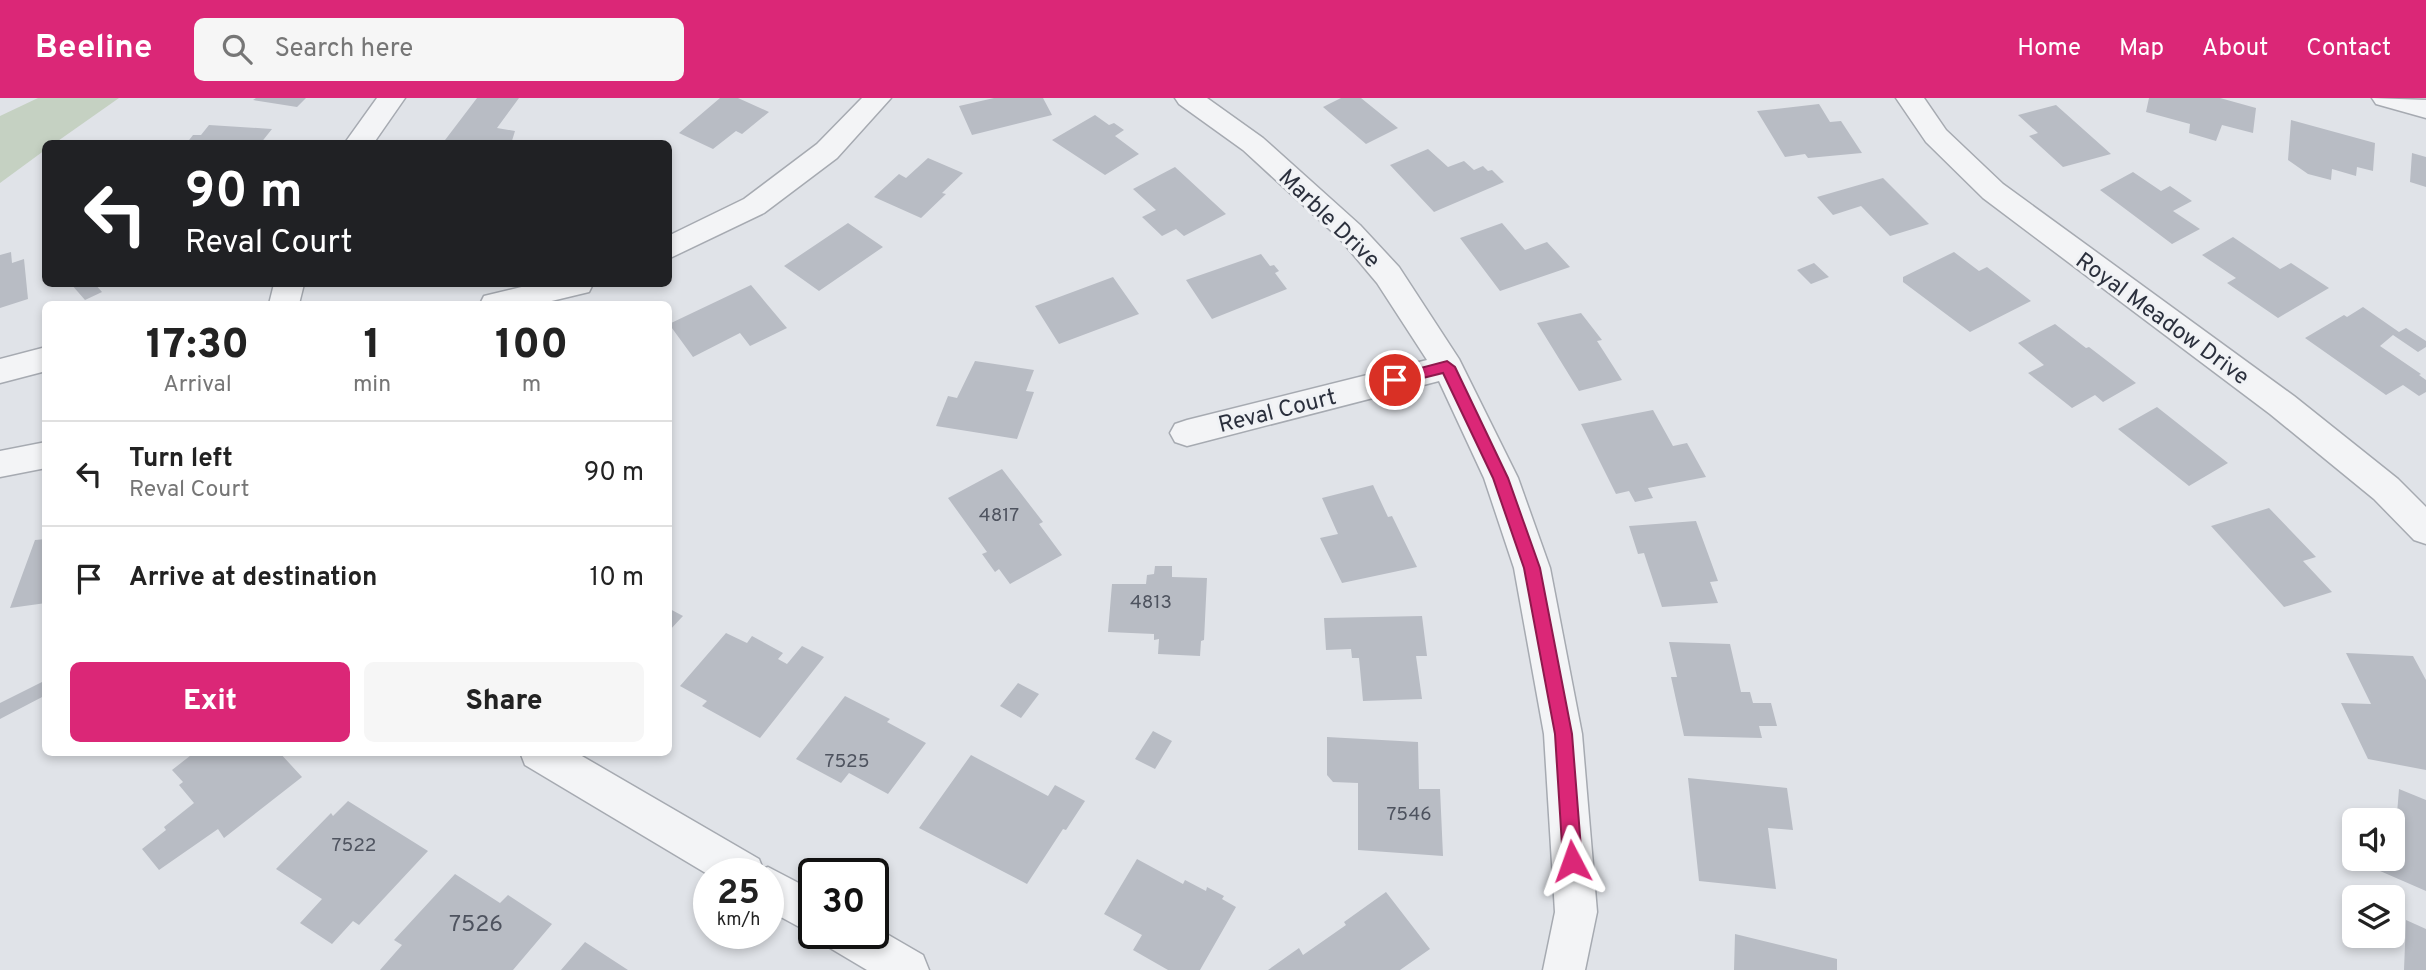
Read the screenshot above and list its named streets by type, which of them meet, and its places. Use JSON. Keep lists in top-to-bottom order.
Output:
{
  "streets": {
    "street": ["Marble Drive", "Royal Meadow Drive", "Reval Court"]
  },
  "crossings": [
    ["Marble Drive", "Reval Court"]
  ],
  "house_numbers": [
    "4817",
    "4813",
    "7525",
    "7546",
    "7522",
    "7526"
  ],
  "page": {
    "header": "Beeline",
    "search": "Search here",
    "nav": [
      "Home",
      "Map",
      "About",
      "Contact"
    ],
    "turn": ["90 m", "Reval Court"],
    "eta": [
      "17:30",
      "Arrival",
      "1",
      "min",
      "100",
      "m"
    ],
    "list": [
      {
        "name": "Turn left",
        "note": "Reval Court",
        "value": "90 m"
      },
      {
        "name": "Arrive at destination",
        "value": "10 m"
      }
    ],
    "buttons": ["Exit", "Share"],
    "speed": "25 km/h",
    "limit": "30"
  }
}
